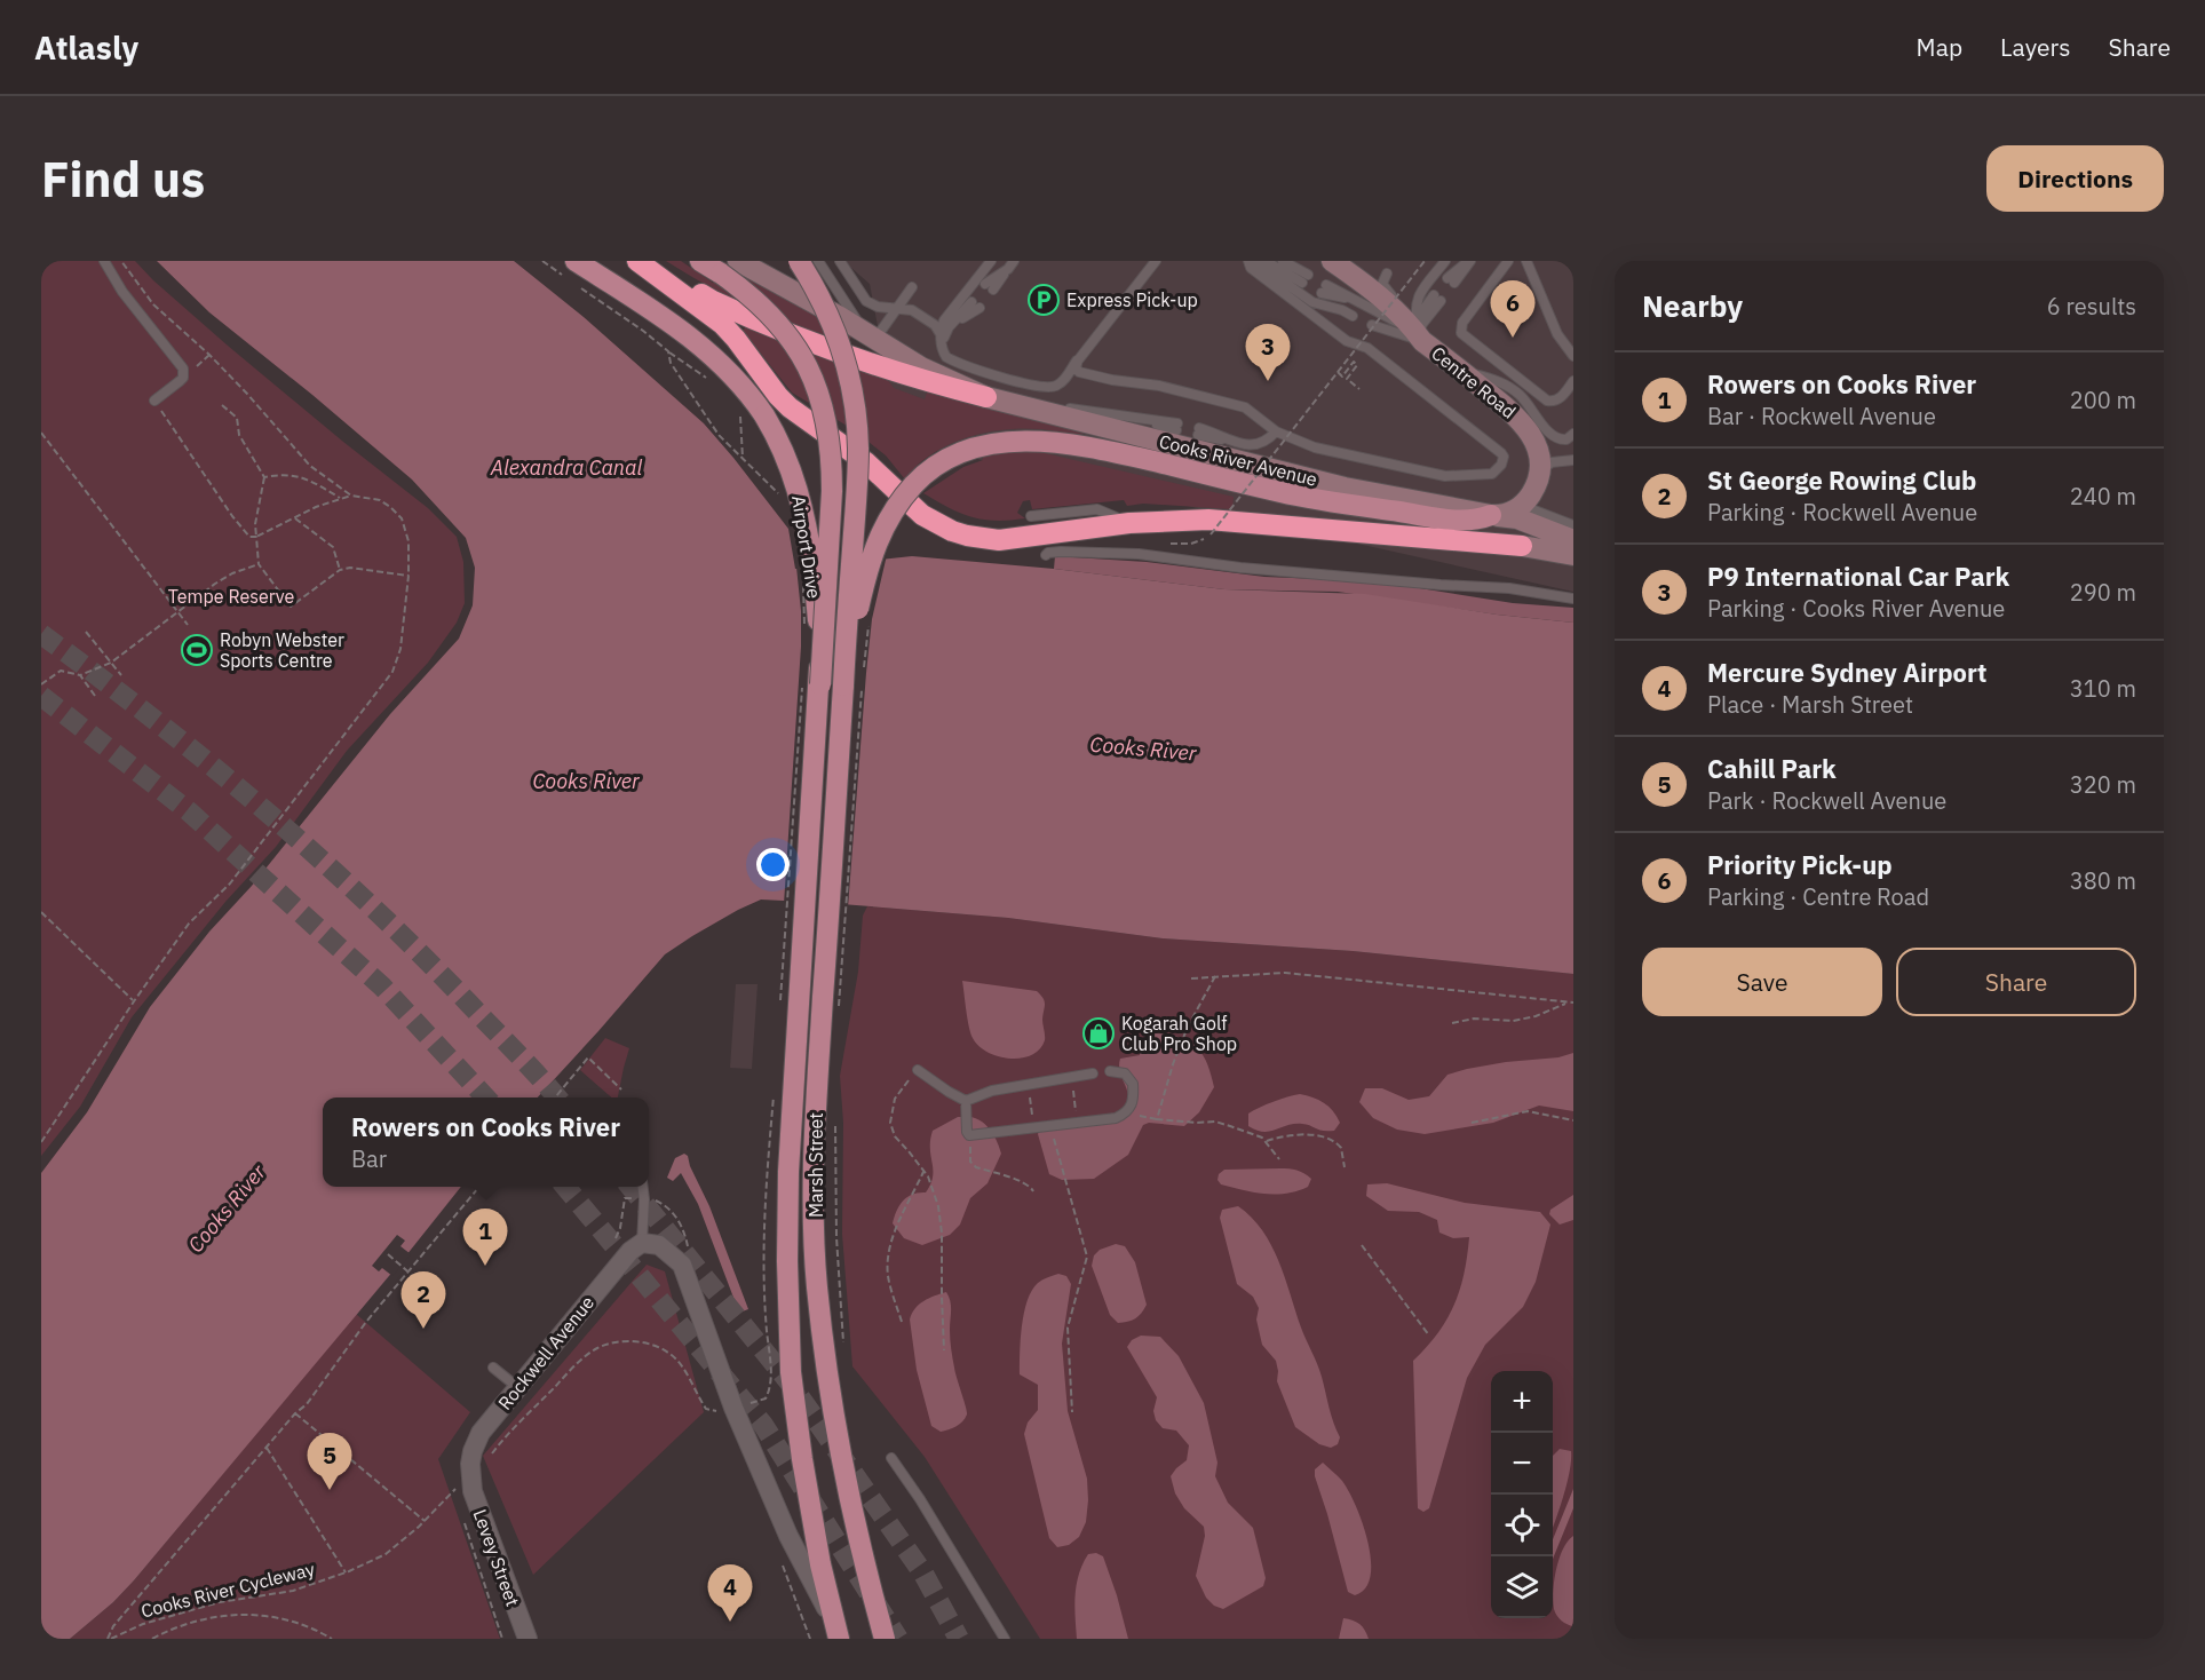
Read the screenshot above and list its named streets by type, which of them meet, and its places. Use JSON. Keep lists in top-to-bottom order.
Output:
{
  "streets": {
    "main road": ["Airport Drive", "Marsh Street"],
    "street": [
      "Centre Road",
      "Cooks River Avenue",
      "Rockwell Avenue",
      "Levey Street"
    ],
    "path": ["Cooks River Cycleway"]
  },
  "crossings": [
    ["Airport Drive", "Marsh Street"],
    ["Marsh Street", "Rockwell Avenue"],
    ["Rockwell Avenue", "Levey Street"],
    ["Rockwell Avenue", "Cooks River Cycleway"],
    ["Levey Street", "Cooks River Cycleway"]
  ],
  "water": ["Alexandra Canal", "Cooks River"],
  "parks": ["Tempe Reserve"],
  "places": {
    "parking": ["Express Pick-up"],
    "sports": ["Robyn Webster Sports Centre"],
    "shop": ["Kogarah Golf Club Pro Shop"]
  },
  "page": {
    "header": "Atlasly",
    "nav": ["Map", "Layers", "Share"],
    "buttons": [
      "Directions",
      ["Save", "Share"]
    ],
    "title": "Find us",
    "heading": ["Nearby", "6 results"],
    "pins": [
      "6",
      "3",
      "1",
      "2",
      "5",
      "4"
    ],
    "list": [
      {
        "mark": "1",
        "name": "Rowers on Cooks River",
        "note": "Bar · Rockwell Avenue",
        "value": "200 m"
      },
      {
        "mark": "2",
        "name": "St George Rowing Club",
        "note": "Parking · Rockwell Avenue",
        "value": "240 m"
      },
      {
        "mark": "3",
        "name": "P9 International Car Park",
        "note": "Parking · Cooks River Avenue",
        "value": "290 m"
      },
      {
        "mark": "4",
        "name": "Mercure Sydney Airport",
        "note": "Place · Marsh Street",
        "value": "310 m"
      },
      {
        "mark": "5",
        "name": "Cahill Park",
        "note": "Park · Rockwell Avenue",
        "value": "320 m"
      },
      {
        "mark": "6",
        "name": "Priority Pick-up",
        "note": "Parking · Centre Road",
        "value": "380 m"
      }
    ],
    "popup": ["Rowers on Cooks River", "Bar"],
    "map_buttons": ["+", "−"]
  }
}
